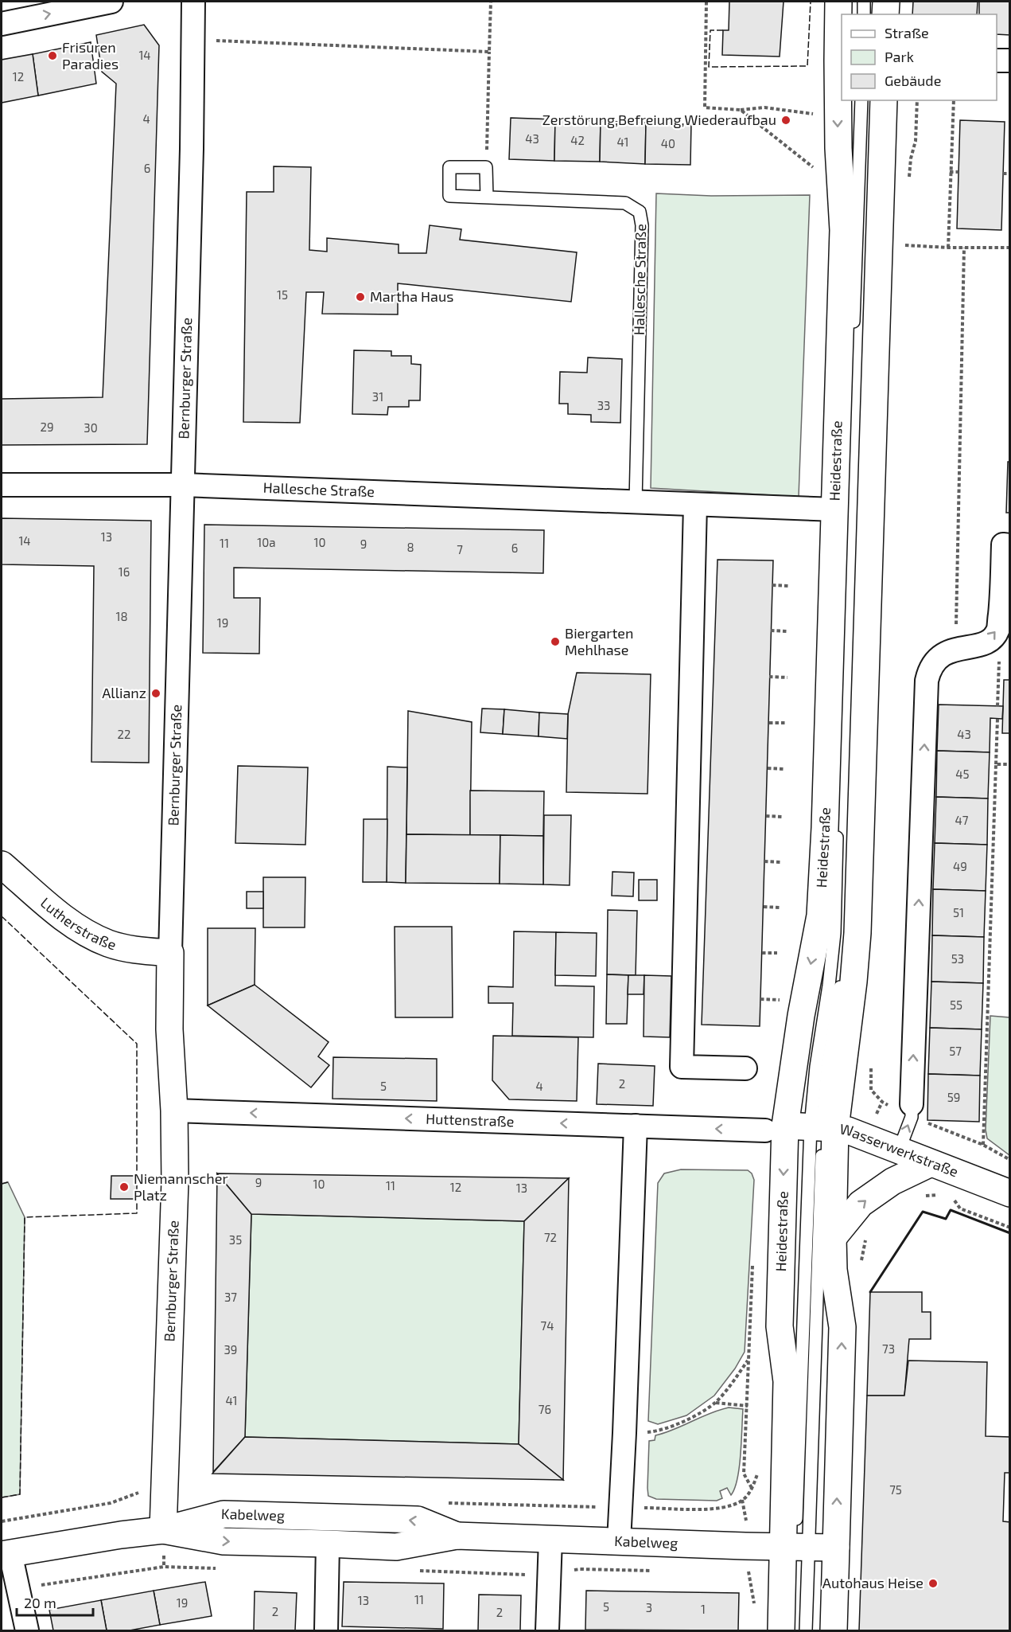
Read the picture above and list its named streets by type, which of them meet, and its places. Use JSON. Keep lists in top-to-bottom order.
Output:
{
  "streets": {
    "main road": [
      "Bernburger Straße",
      "Heidestraße",
      "Lutherstraße",
      "Wasserwerkstraße",
      "Kabelweg"
    ],
    "street": ["Hallesche Straße", "Huttenstraße"]
  },
  "crossings": [
    ["Hallesche Straße", "Bernburger Straße"],
    ["Hallesche Straße", "Heidestraße"],
    ["Bernburger Straße", "Lutherstraße"],
    ["Bernburger Straße", "Huttenstraße"],
    ["Bernburger Straße", "Kabelweg"],
    ["Heidestraße", "Huttenstraße"],
    ["Heidestraße", "Wasserwerkstraße"],
    ["Heidestraße", "Kabelweg"],
    ["Huttenstraße", "Wasserwerkstraße"]
  ],
  "one_way": ["Huttenstraße"],
  "places": [
    "Frisuren Paradies",
    "Zerstörung,Befreiung,Wiederaufbau",
    "Martha Haus",
    "Biergarten Mehlhase",
    "Allianz",
    "Niemannscher Platz",
    "Autohaus Heise"
  ],
  "house_numbers": [
    "14",
    "12",
    "4",
    "43",
    "42",
    "41",
    "40",
    "6",
    "15",
    "31",
    "33",
    "29",
    "30",
    "13",
    "14",
    "10a",
    "10",
    "11",
    "9",
    "8",
    "6",
    "7",
    "16",
    "18",
    "19",
    "22",
    "43",
    "45",
    "47",
    "49",
    "51",
    "53",
    "55",
    "57",
    "2",
    "5",
    "4",
    "59",
    "9",
    "10",
    "11",
    "12",
    "13",
    "72",
    "35",
    "37",
    "74",
    "73",
    "39",
    "41",
    "76",
    "75",
    "11",
    "13",
    "19",
    "5",
    "3",
    "1",
    "2",
    "2"
  ],
  "legend": ["Straße", "Park", "Gebäude"],
  "scale_bar": "20 m"
}
